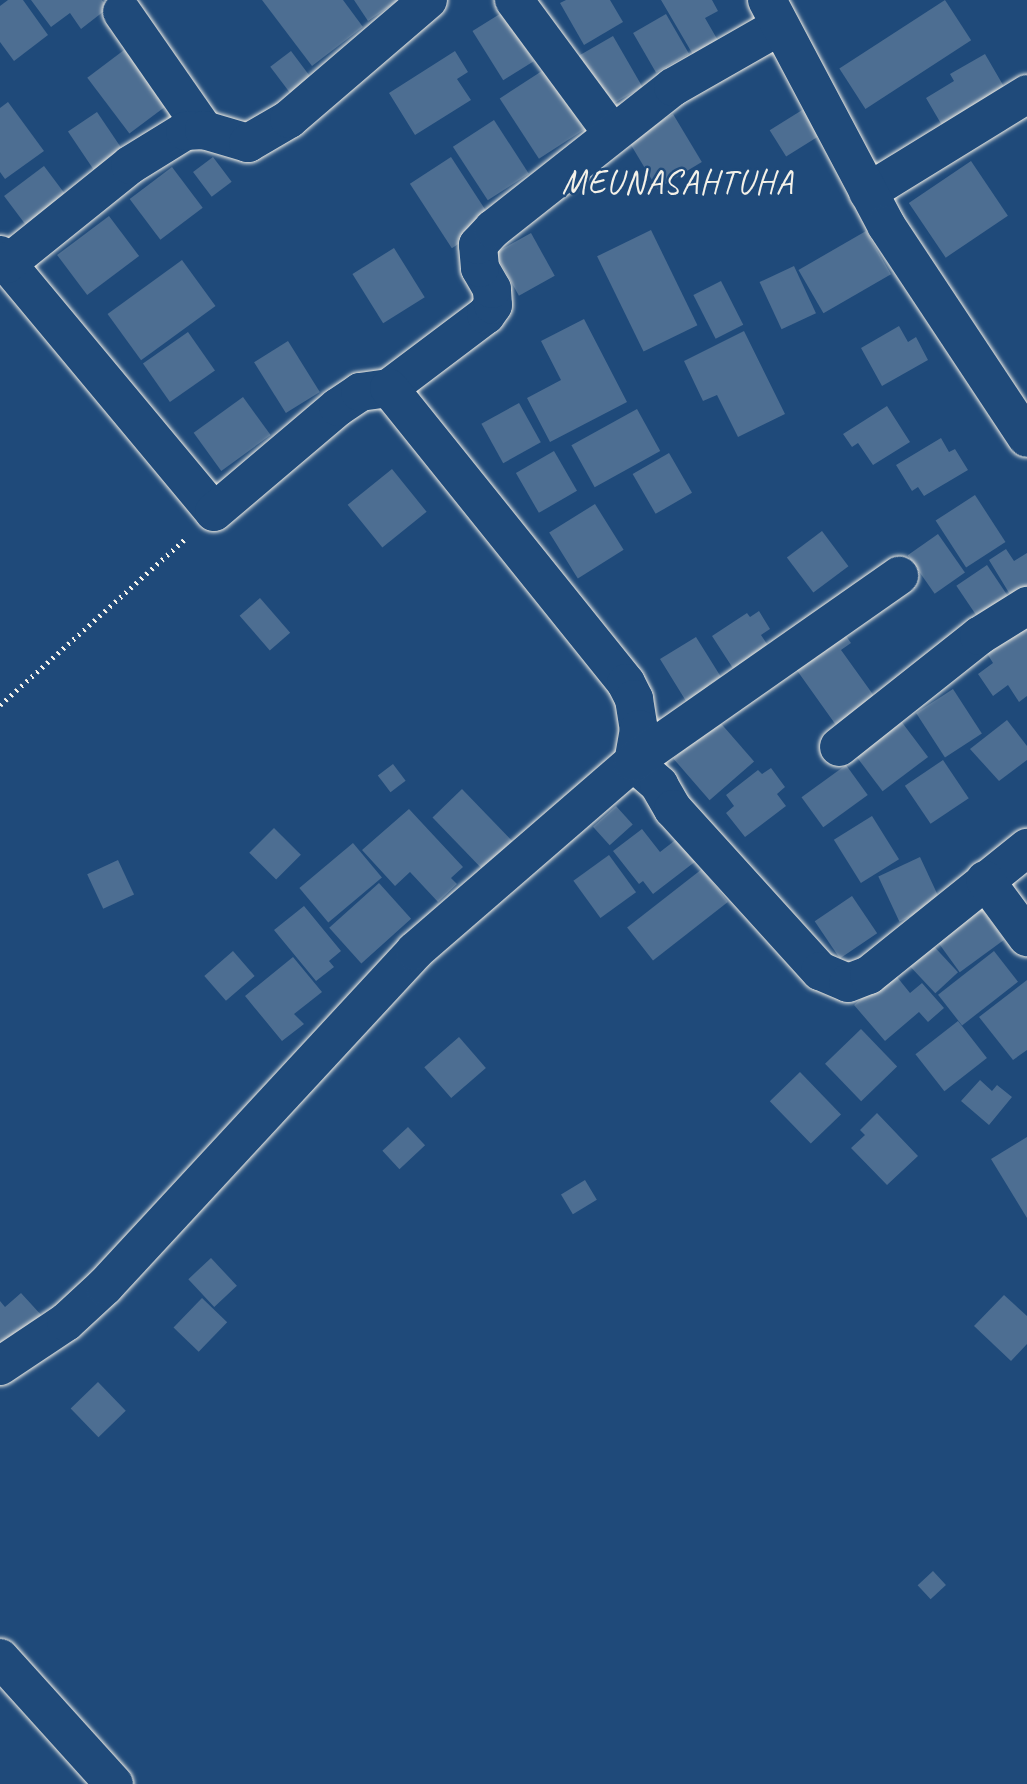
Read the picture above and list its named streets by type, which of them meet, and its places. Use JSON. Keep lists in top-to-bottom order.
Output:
{
  "districts": ["MEUNASAHTUHA"]
}
